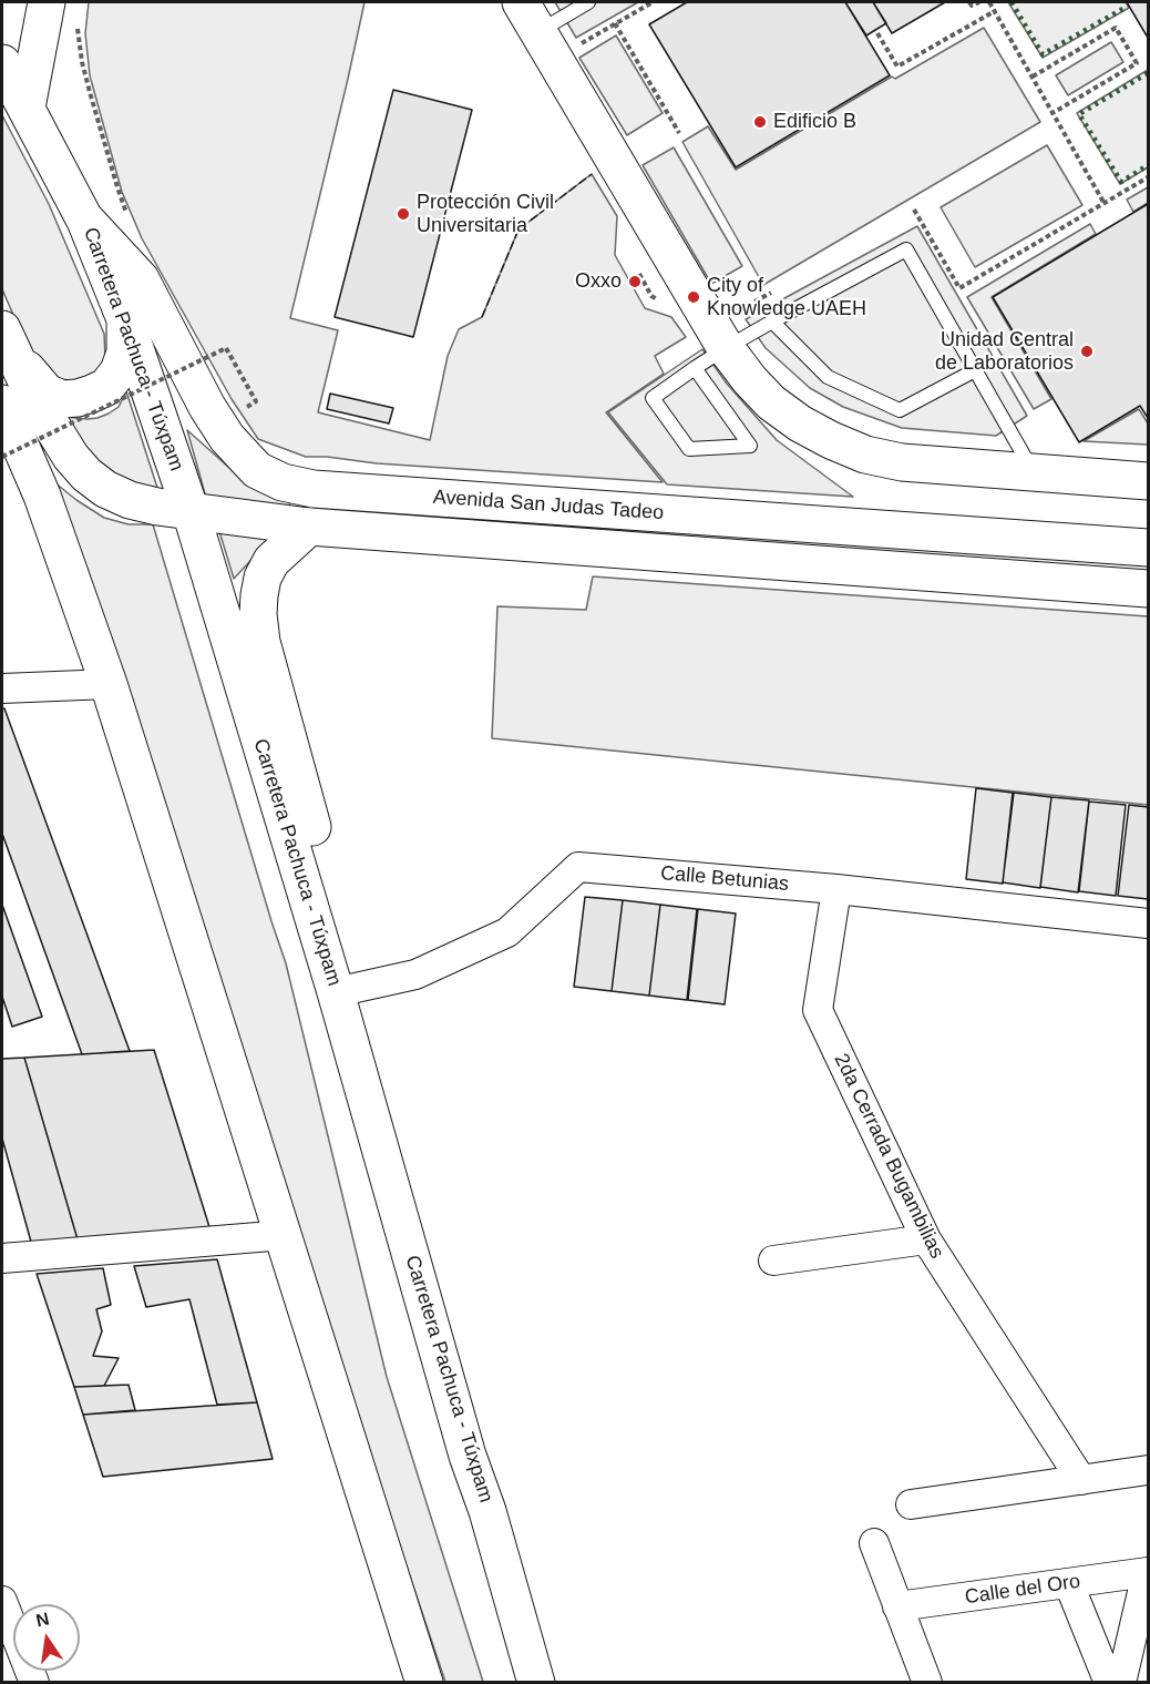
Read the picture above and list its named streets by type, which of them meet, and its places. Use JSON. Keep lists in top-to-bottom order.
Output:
{
  "streets": {
    "main road": ["Carretera Pachuca - Túxpam", "Avenida San Judas Tadeo"],
    "street": ["Calle Betunias", "2da Cerrada Bugambilias", "Calle del Oro"]
  },
  "crossings": [
    ["Carretera Pachuca - Túxpam", "Avenida San Judas Tadeo"],
    ["Carretera Pachuca - Túxpam", "Calle Betunias"],
    ["Calle Betunias", "2da Cerrada Bugambilias"]
  ],
  "places": [
    "Edificio B",
    "Protección Civil Universitaria",
    "Oxxo",
    "City of Knowledge UAEH",
    "Unidad Central de Laboratorios"
  ],
  "north": "top"
}
